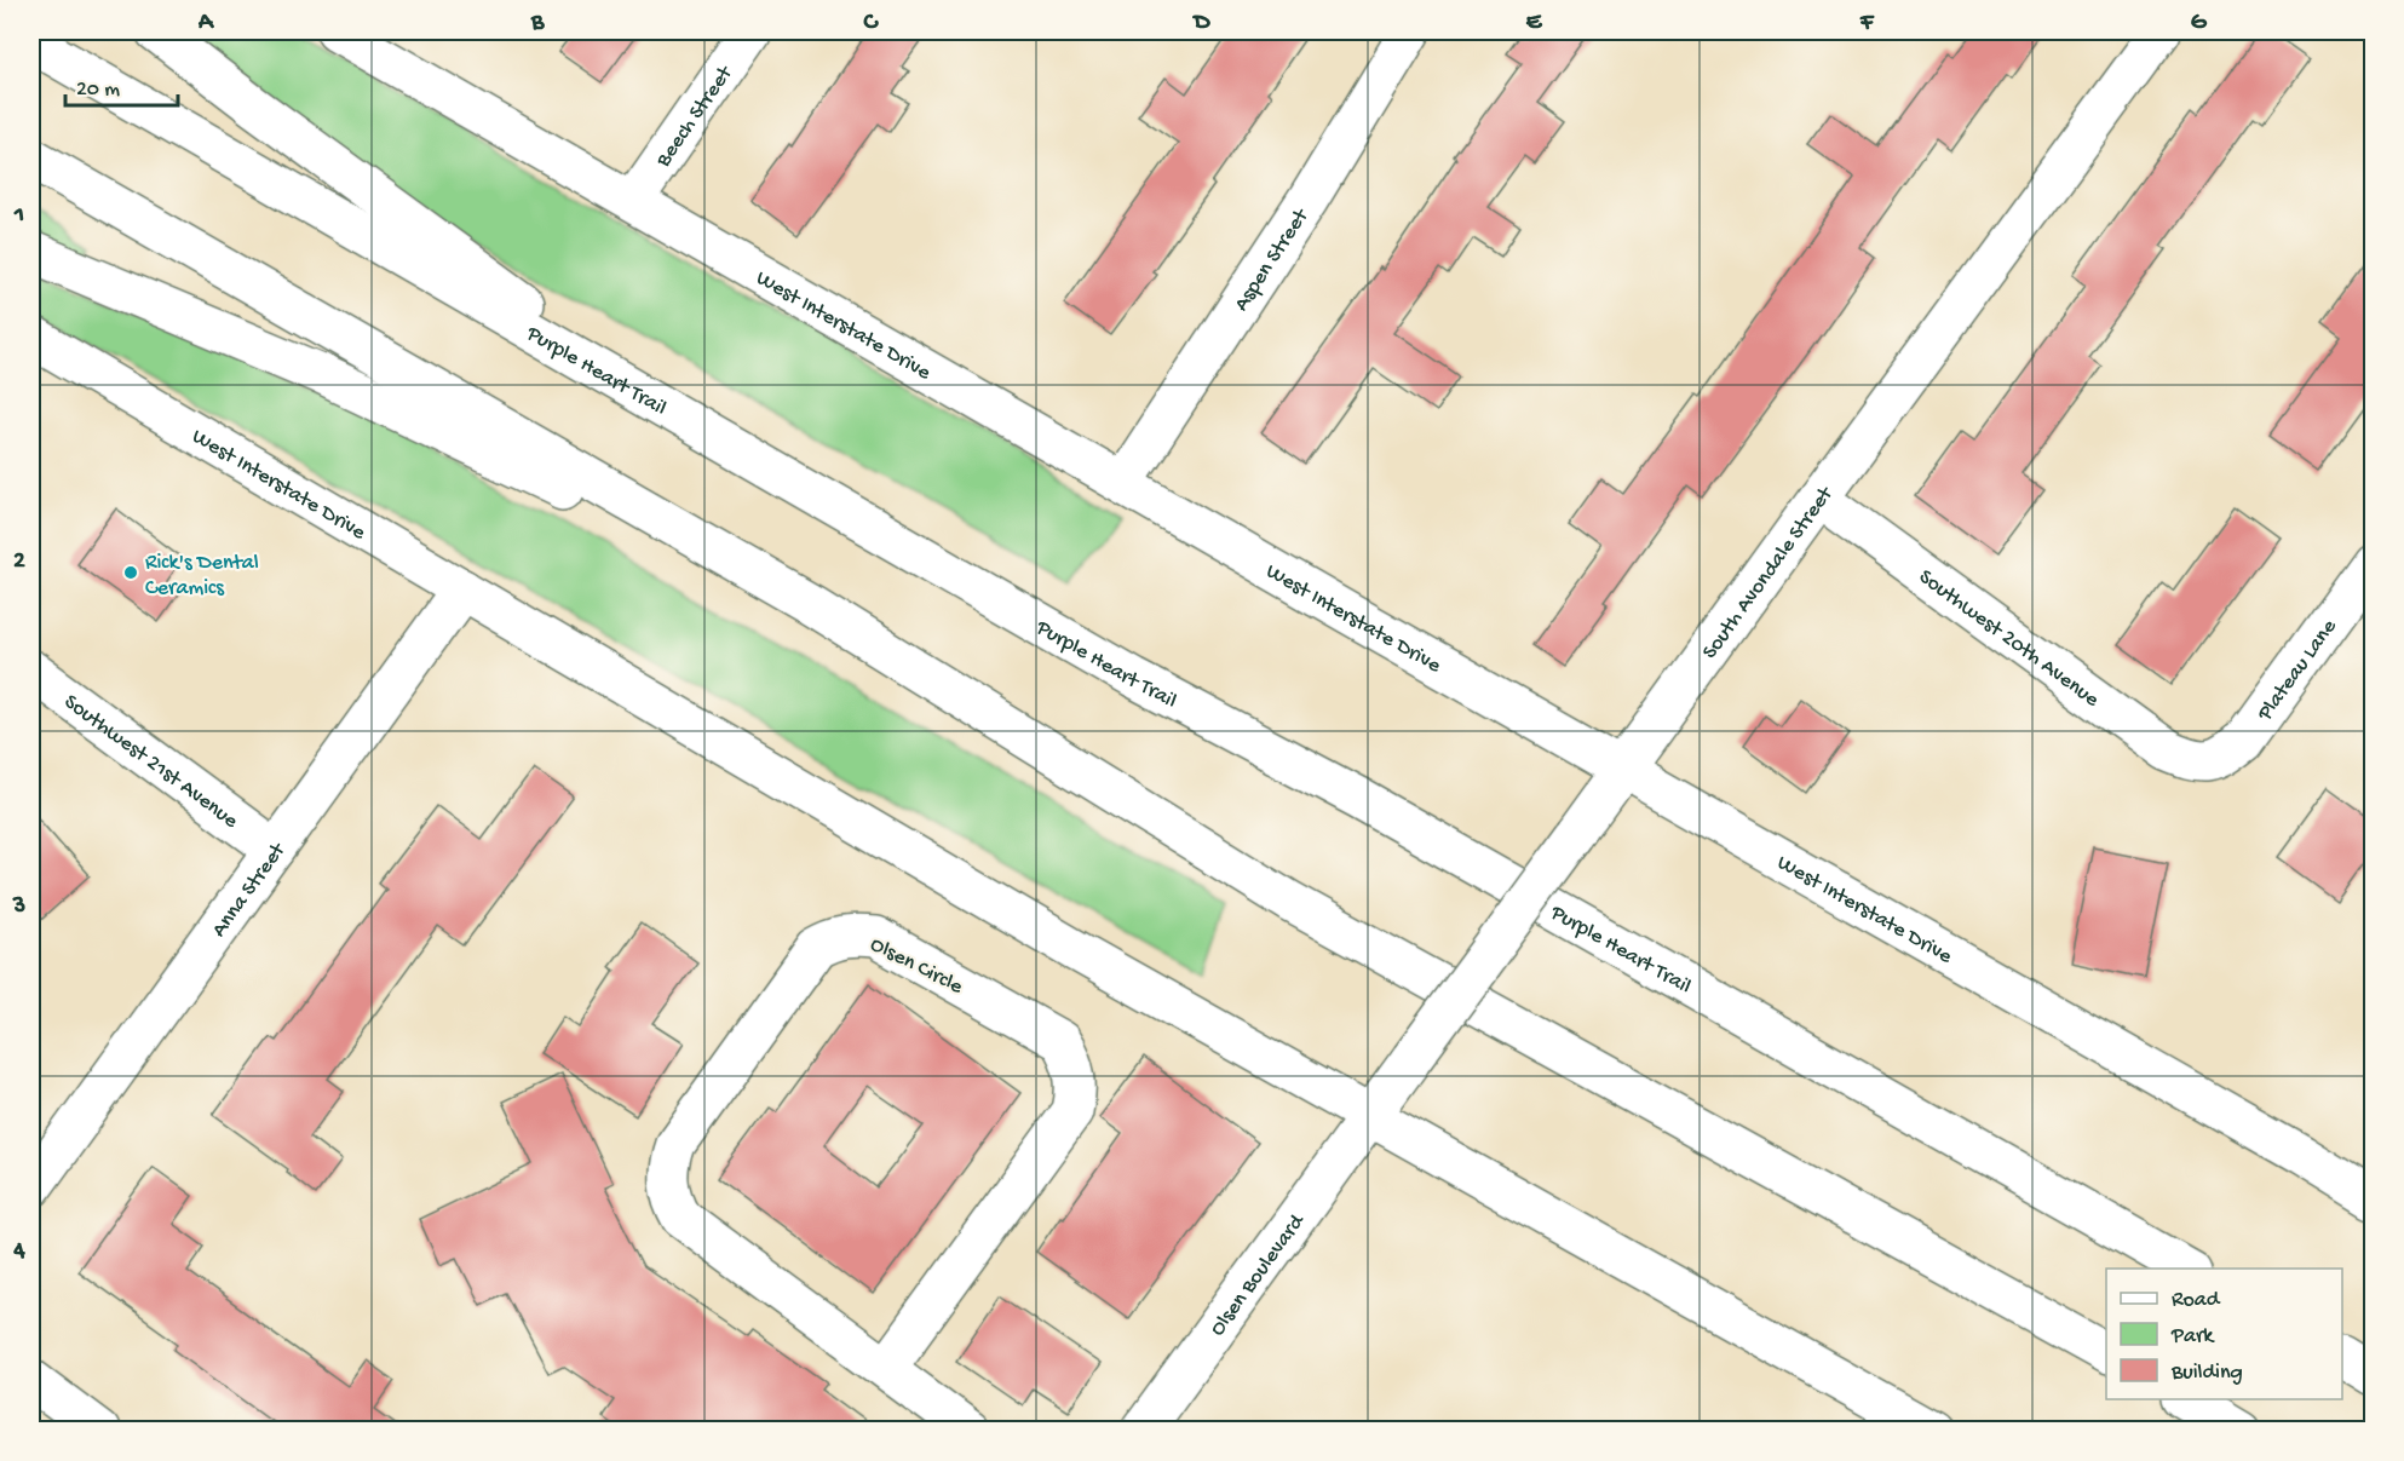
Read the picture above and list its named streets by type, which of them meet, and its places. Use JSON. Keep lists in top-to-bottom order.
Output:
{
  "streets": {
    "main road": [
      "Beech Street",
      "Aspen Street",
      "West Interstate Drive",
      "Purple Heart Trail",
      "South Avondale Street",
      "Southwest 20th Avenue",
      "Plateau Lane",
      "Southwest 21st Avenue",
      "Anna Street",
      "Olsen Circle",
      "Olsen Boulevard"
    ]
  },
  "crossings": [
    ["Beech Street", "West Interstate Drive"],
    ["Aspen Street", "West Interstate Drive"],
    ["West Interstate Drive", "South Avondale Street"],
    ["West Interstate Drive", "Anna Street"],
    ["West Interstate Drive", "Olsen Boulevard"],
    ["South Avondale Street", "Southwest 20th Avenue"],
    ["South Avondale Street", "Olsen Boulevard"],
    ["Southwest 20th Avenue", "Plateau Lane"],
    ["Southwest 21st Avenue", "Anna Street"]
  ],
  "places": ["Rick's Dental Ceramics"],
  "legend": ["Road", "Park", "Building"],
  "scale_bar": "20 m",
  "grid": {
    "columns": [
      "A",
      "B",
      "C",
      "D",
      "E",
      "F",
      "G"
    ],
    "rows": [
      "1",
      "2",
      "3",
      "4"
    ]
  }
}
